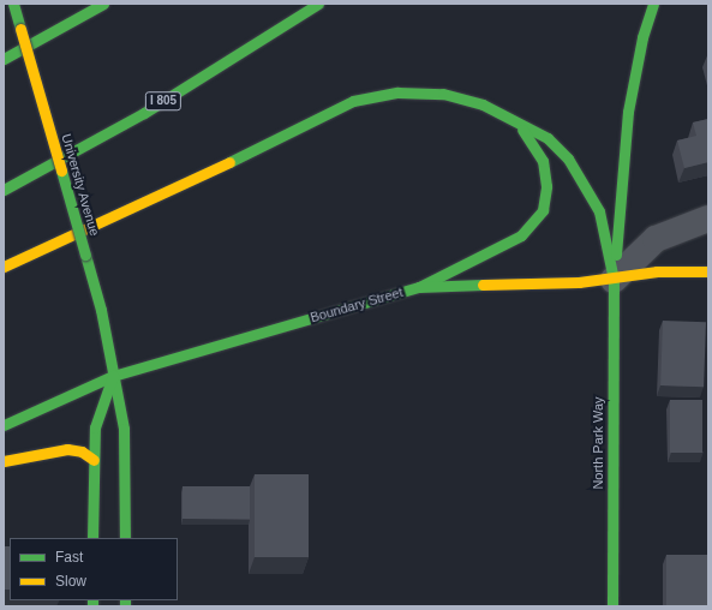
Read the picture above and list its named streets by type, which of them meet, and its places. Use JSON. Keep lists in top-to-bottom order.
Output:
{
  "streets": {
    "main road": [
      "I 805",
      "University Avenue",
      "Boundary Street",
      "North Park Way"
    ]
  },
  "crossings": [
    ["University Avenue", "Boundary Street"],
    ["Boundary Street", "North Park Way"]
  ],
  "legend": ["Fast", "Slow"]
}
